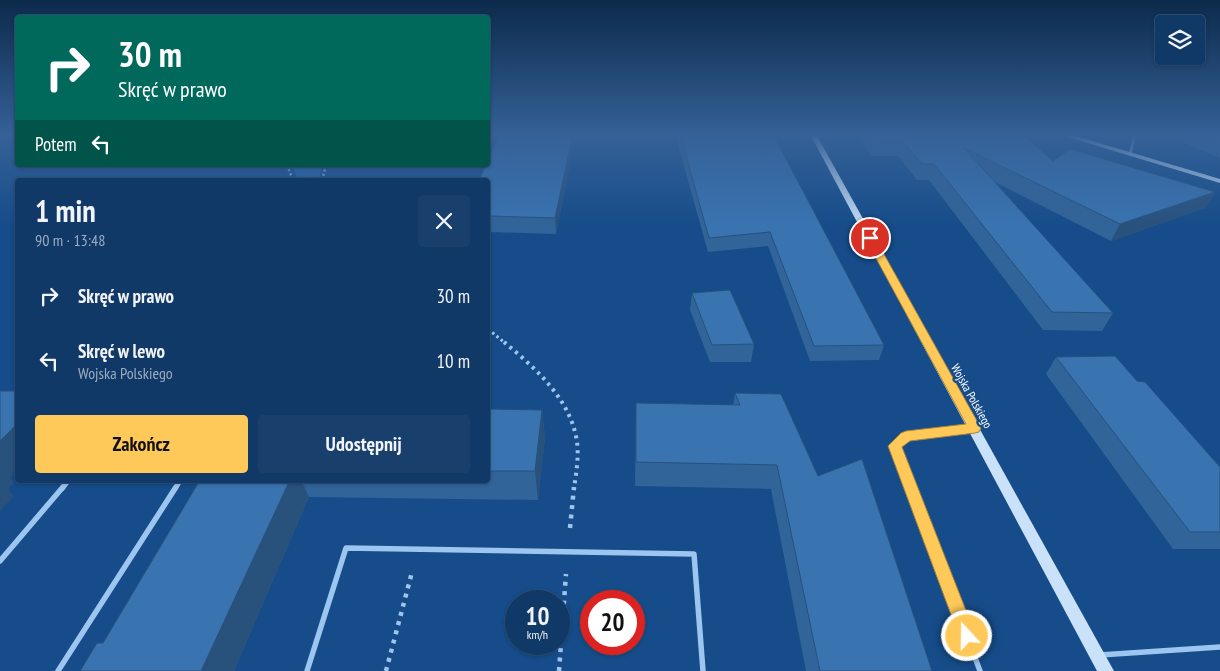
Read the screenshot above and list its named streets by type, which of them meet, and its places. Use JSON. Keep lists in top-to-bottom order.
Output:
{
  "streets": {
    "street": ["Wojska Polskiego"]
  },
  "page": {
    "turn": ["30 m", "Skręć w prawo"],
    "then": "Potem",
    "heading": ["1 min", "90 m · 13:48"],
    "list": [
      {
        "name": "Skręć w prawo",
        "value": "30 m"
      },
      {
        "name": "Skręć w lewo",
        "note": "Wojska Polskiego",
        "value": "10 m"
      }
    ],
    "buttons": ["Zakończ", "Udostępnij"],
    "speed": "10 km/h",
    "limit": "20"
  }
}
